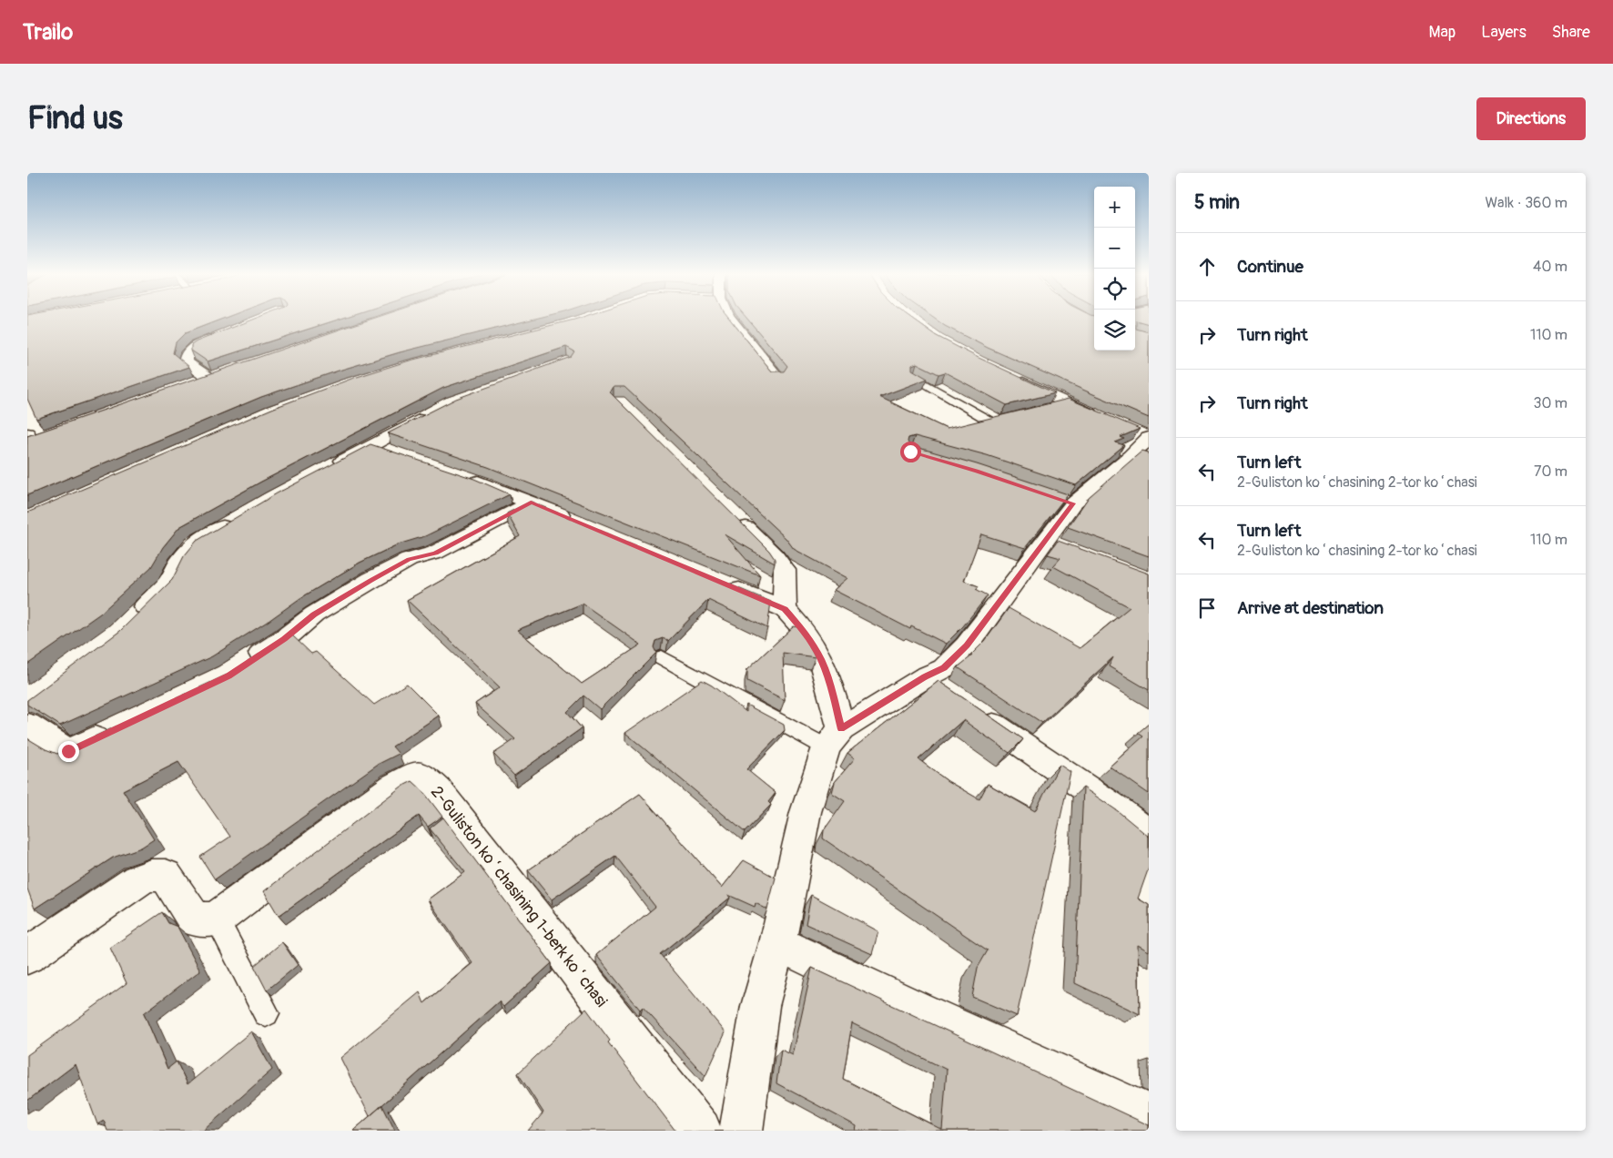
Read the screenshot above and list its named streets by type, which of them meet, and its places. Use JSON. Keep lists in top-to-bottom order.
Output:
{
  "streets": {
    "street": ["2-Guliston koʻchasining 1-berk koʻchasi"]
  },
  "page": {
    "header": "Trailo",
    "nav": ["Map", "Layers", "Share"],
    "buttons": "Directions",
    "title": "Find us",
    "heading": ["5 min", "Walk · 360 m"],
    "map_buttons": ["+", "−"],
    "list": [
      ["Continue", "40 m"],
      ["Turn right", "110 m"],
      ["Turn right", "30 m"],
      ["Turn left", "2-Guliston koʻchasining 2-tor koʻchasi", "70 m"],
      ["Turn left", "2-Guliston koʻchasining 2-tor koʻchasi", "110 m"],
      "Arrive at destination"
    ]
  }
}
